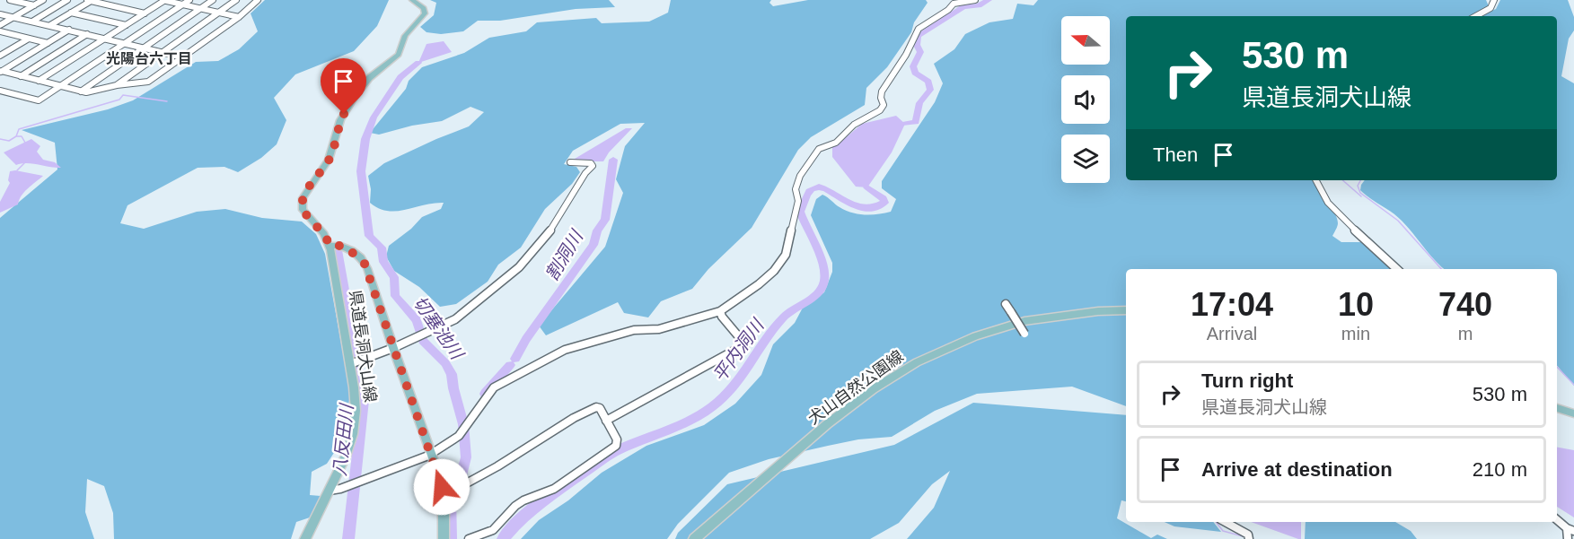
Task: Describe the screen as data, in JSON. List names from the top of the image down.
{
  "streets": {
    "main road": ["県道長洞犬山線", "犬山自然公園線"]
  },
  "districts": ["光陽台六丁目"],
  "water": [
    "割洞川",
    "切塞池川",
    "平内洞川",
    "八反田川"
  ],
  "north": "left",
  "page": {
    "turn": ["530 m", "県道長洞犬山線"],
    "then": "Then",
    "eta": [
      "17:04",
      "Arrival",
      "10",
      "min",
      "740",
      "m"
    ],
    "list": [
      {
        "name": "Turn right",
        "note": "県道長洞犬山線",
        "value": "530 m"
      },
      {
        "name": "Arrive at destination",
        "value": "210 m"
      }
    ]
  }
}
